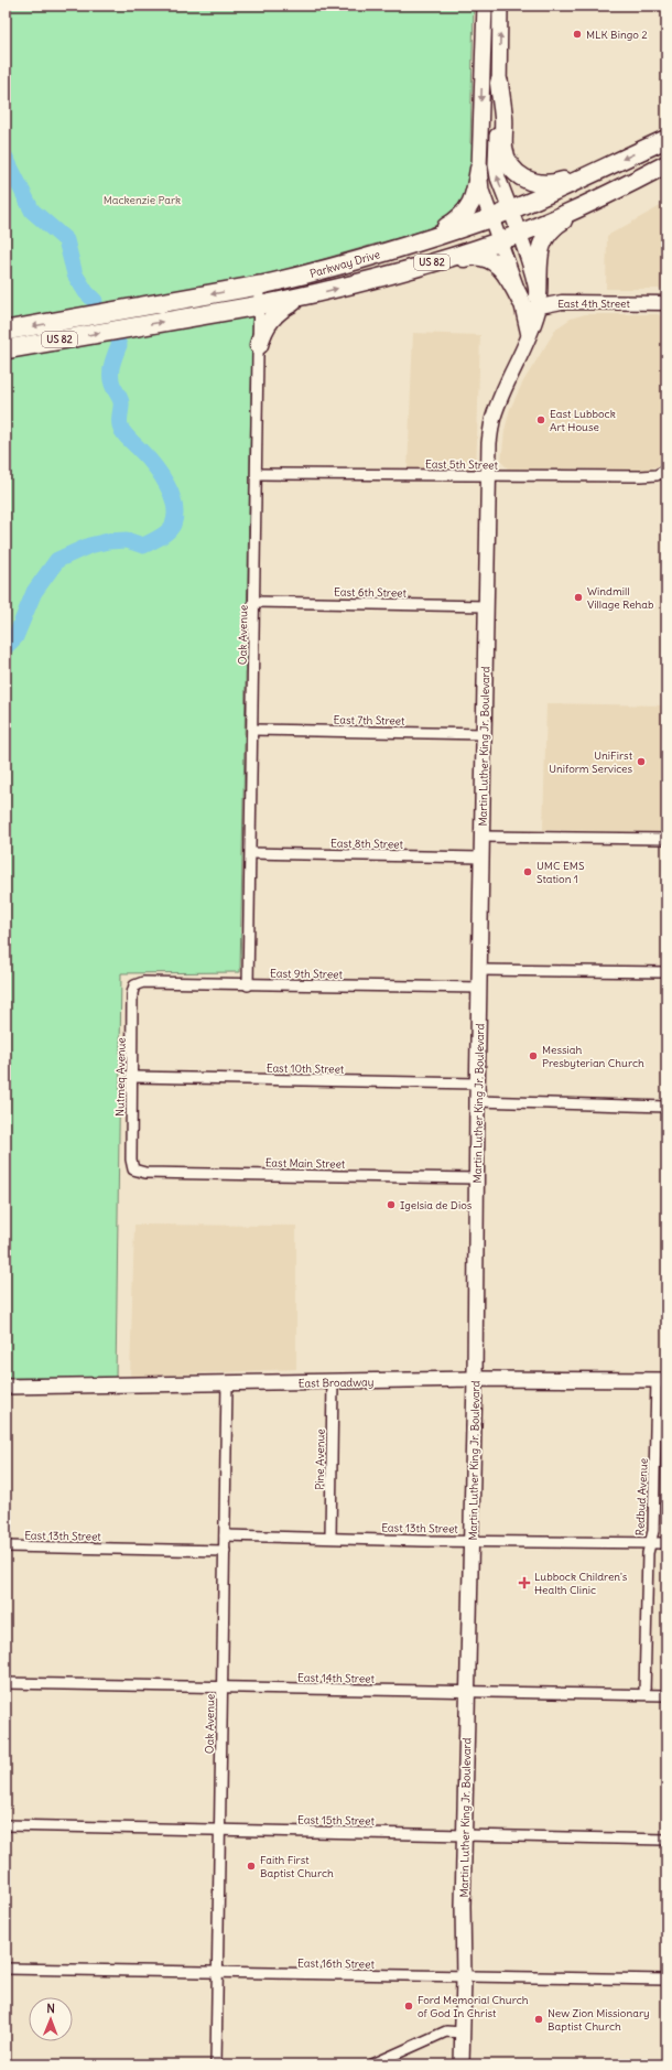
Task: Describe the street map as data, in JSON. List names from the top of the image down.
{
  "streets": {
    "highway": ["US 82", "Parkway Drive"],
    "main road": ["Martin Luther King Jr. Boulevard", "East Broadway"],
    "street": [
      "East 4th Street",
      "East 5th Street",
      "East 6th Street",
      "Oak Avenue",
      "East 7th Street",
      "East 8th Street",
      "East 9th Street",
      "East 10th Street",
      "Nutmeq Avenue",
      "East Main Street",
      "Pine Avenue",
      "Redbud Avenue",
      "East 13th Street",
      "East 14th Street",
      "East 15th Street",
      "East 16th Street"
    ]
  },
  "crossings": [
    ["Parkway Drive", "Oak Avenue"],
    ["Parkway Drive", "Martin Luther King Jr. Boulevard"],
    ["East 4th Street", "Martin Luther King Jr. Boulevard"],
    ["East 5th Street", "Oak Avenue"],
    ["East 5th Street", "Martin Luther King Jr. Boulevard"],
    ["East 6th Street", "Oak Avenue"],
    ["East 6th Street", "Martin Luther King Jr. Boulevard"],
    ["Oak Avenue", "East 7th Street"],
    ["Oak Avenue", "East 8th Street"],
    ["Oak Avenue", "East 9th Street"],
    ["Oak Avenue", "East Broadway"],
    ["Oak Avenue", "East 13th Street"],
    ["Oak Avenue", "East 14th Street"],
    ["Oak Avenue", "East 15th Street"],
    ["Oak Avenue", "East 16th Street"],
    ["East 7th Street", "Martin Luther King Jr. Boulevard"],
    ["Martin Luther King Jr. Boulevard", "East 8th Street"],
    ["Martin Luther King Jr. Boulevard", "East 9th Street"],
    ["Martin Luther King Jr. Boulevard", "East 10th Street"],
    ["Martin Luther King Jr. Boulevard", "East Main Street"],
    ["Martin Luther King Jr. Boulevard", "East Broadway"],
    ["Martin Luther King Jr. Boulevard", "East 13th Street"],
    ["Martin Luther King Jr. Boulevard", "East 14th Street"],
    ["Martin Luther King Jr. Boulevard", "East 15th Street"],
    ["Martin Luther King Jr. Boulevard", "East 16th Street"],
    ["East 9th Street", "Nutmeq Avenue"],
    ["East 10th Street", "Nutmeq Avenue"],
    ["Nutmeq Avenue", "East Main Street"],
    ["East Broadway", "Pine Avenue"],
    ["East Broadway", "Redbud Avenue"],
    ["Pine Avenue", "East 13th Street"],
    ["Redbud Avenue", "East 13th Street"],
    ["Redbud Avenue", "East 14th Street"]
  ],
  "parks": ["Mackenzie Park"],
  "places": {
    "other": [
      "MLK Bingo 2",
      "East Lubbock Art House",
      "Windmill Village Rehab",
      "UniFirst Uniform Services",
      "UMC EMS Station 1",
      "Messiah Presbyterian Church",
      "Igelsia de Dios",
      "Faith First Baptist Church",
      "Ford Memorial Church of God In Christ",
      "New Zion Missionary Baptist Church"
    ],
    "health": ["Lubbock Children's Health Clinic"]
  },
  "north": "top"
}
